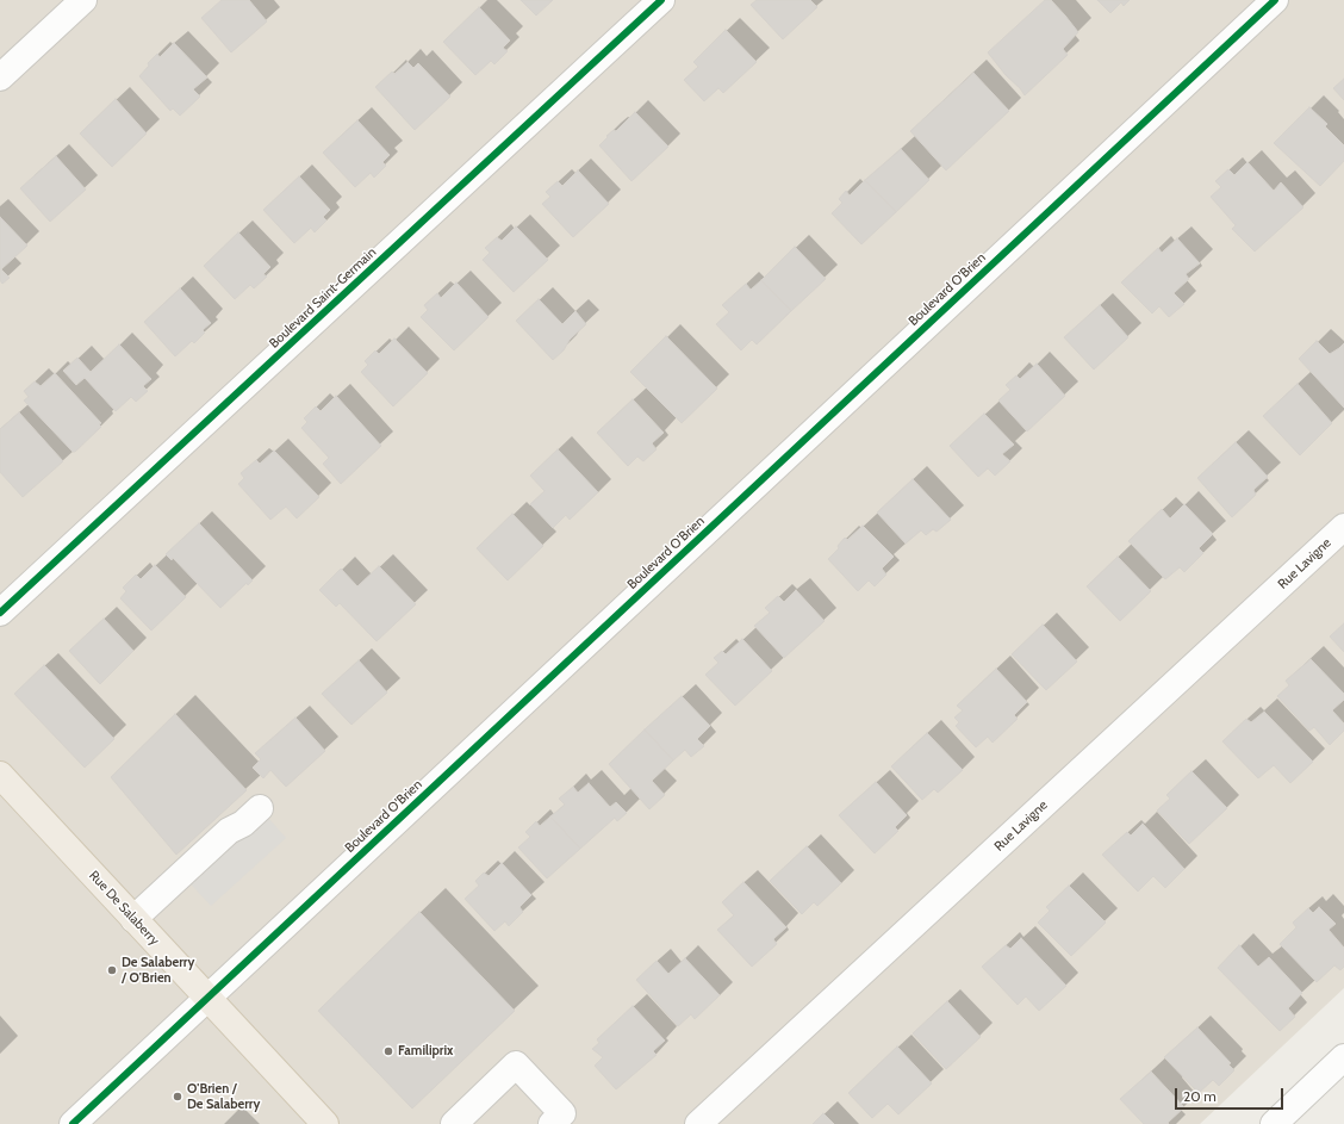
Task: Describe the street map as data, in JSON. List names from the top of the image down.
{
  "streets": {
    "main road": ["Rue De Salaberry"],
    "street": ["Boulevard O'Brien", "Boulevard Saint-Germain", "Rue Lavigne"]
  },
  "crossings": [
    ["Boulevard O'Brien", "Rue De Salaberry"]
  ],
  "places": ["De Salaberry / O'Brien", "Familiprix", "O'Brien / De Salaberry"],
  "scale_bar": "20 m"
}
